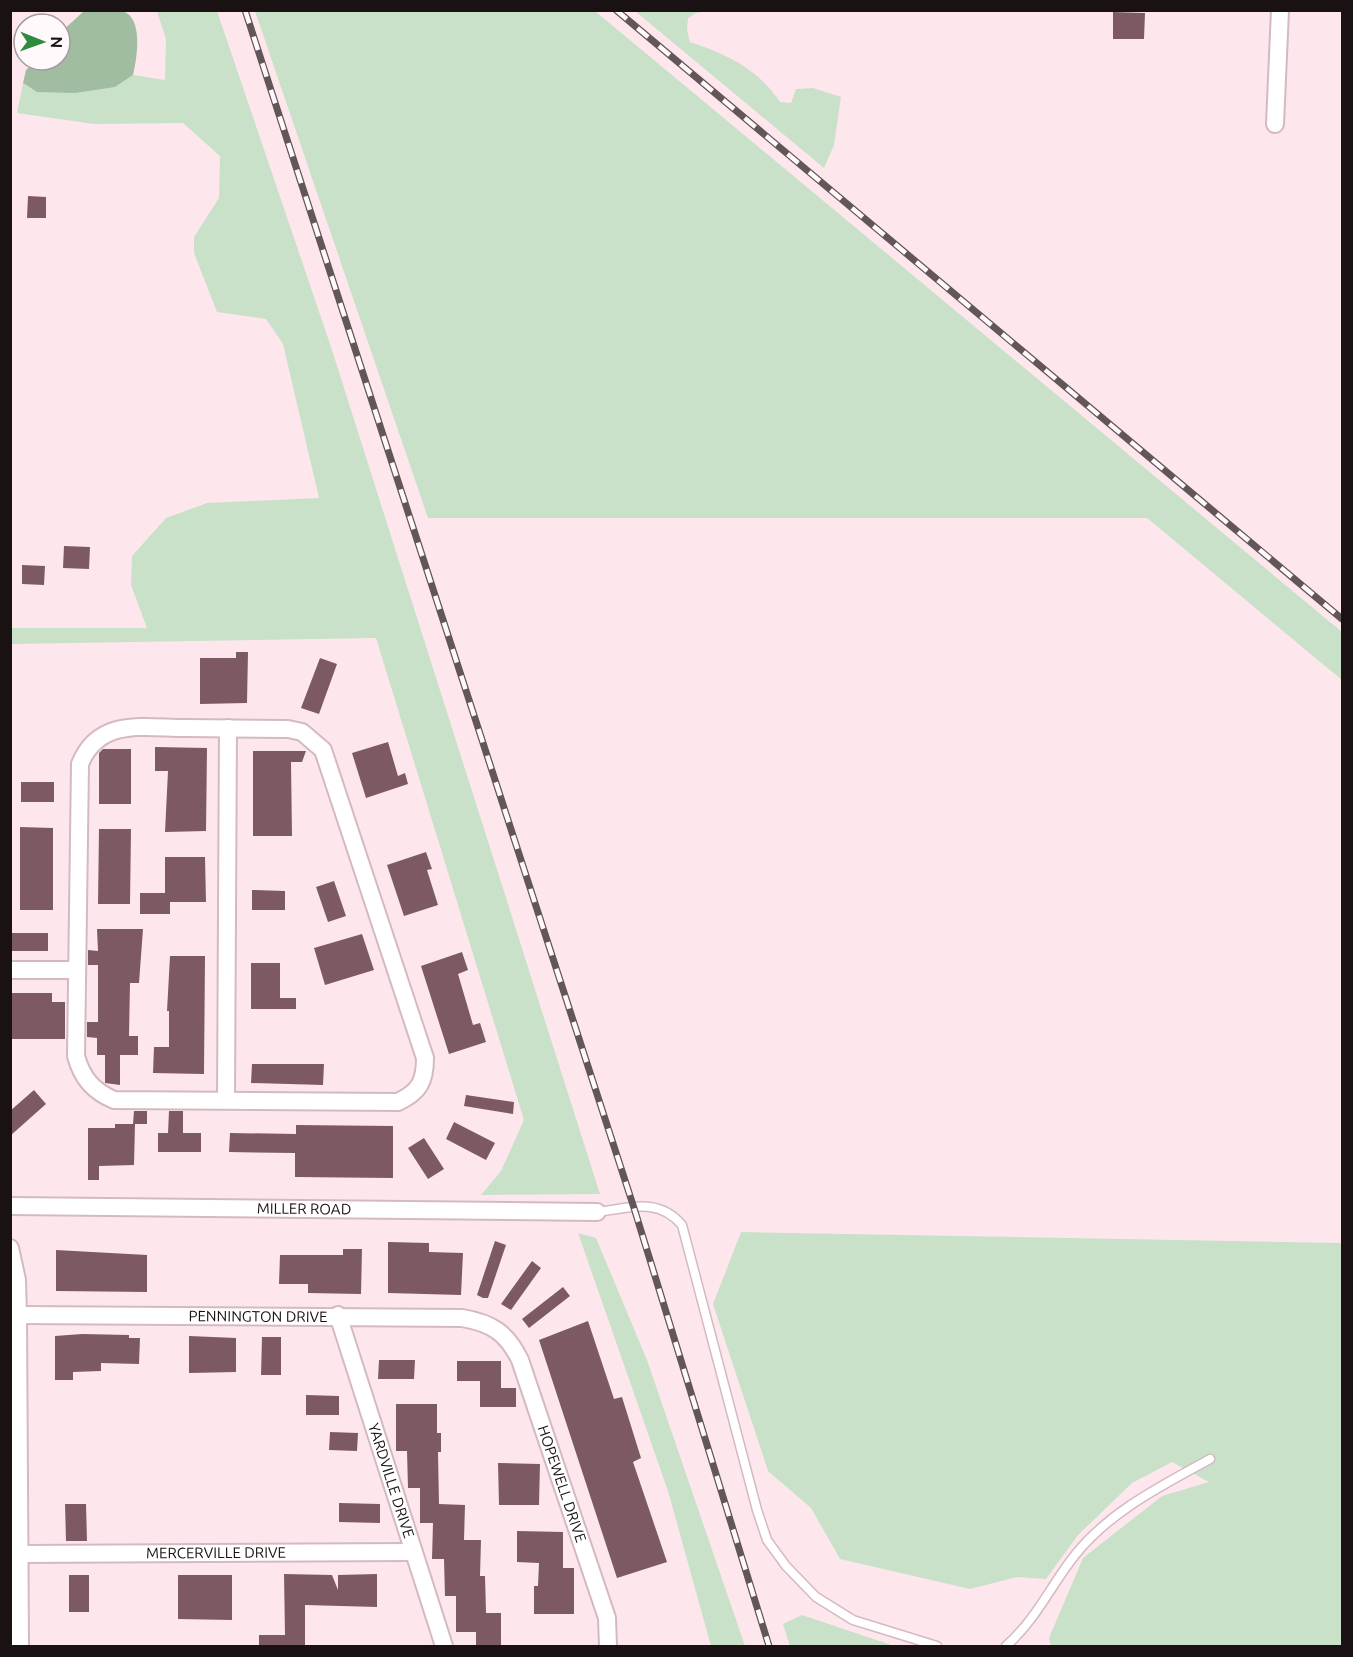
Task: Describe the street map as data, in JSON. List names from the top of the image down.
{
  "streets": {
    "street": [
      "MILLER ROAD",
      "PENNINGTON DRIVE",
      "YARDVILLE DRIVE",
      "HOPEWELL DRIVE",
      "MERCERVILLE DRIVE"
    ]
  },
  "crossings": [
    ["PENNINGTON DRIVE", "YARDVILLE DRIVE"],
    ["PENNINGTON DRIVE", "HOPEWELL DRIVE"],
    ["YARDVILLE DRIVE", "MERCERVILLE DRIVE"]
  ],
  "north": "right"
}
